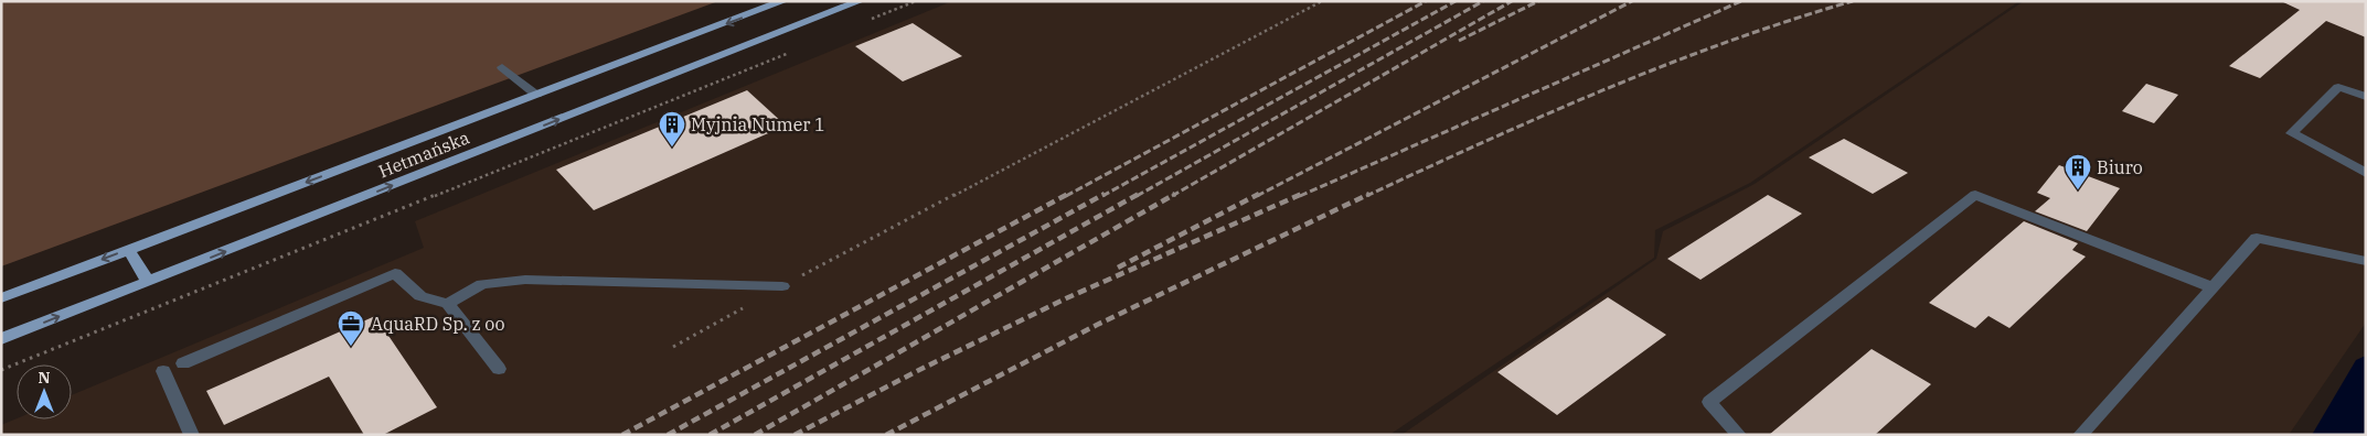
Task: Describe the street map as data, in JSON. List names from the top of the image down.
{
  "streets": {
    "main road": ["Hetmańska"]
  },
  "places": {
    "building": ["Myjnia Numer 1", "Biuro"],
    "office": ["AquaRD Sp. z oo"]
  },
  "north": "top"
}
